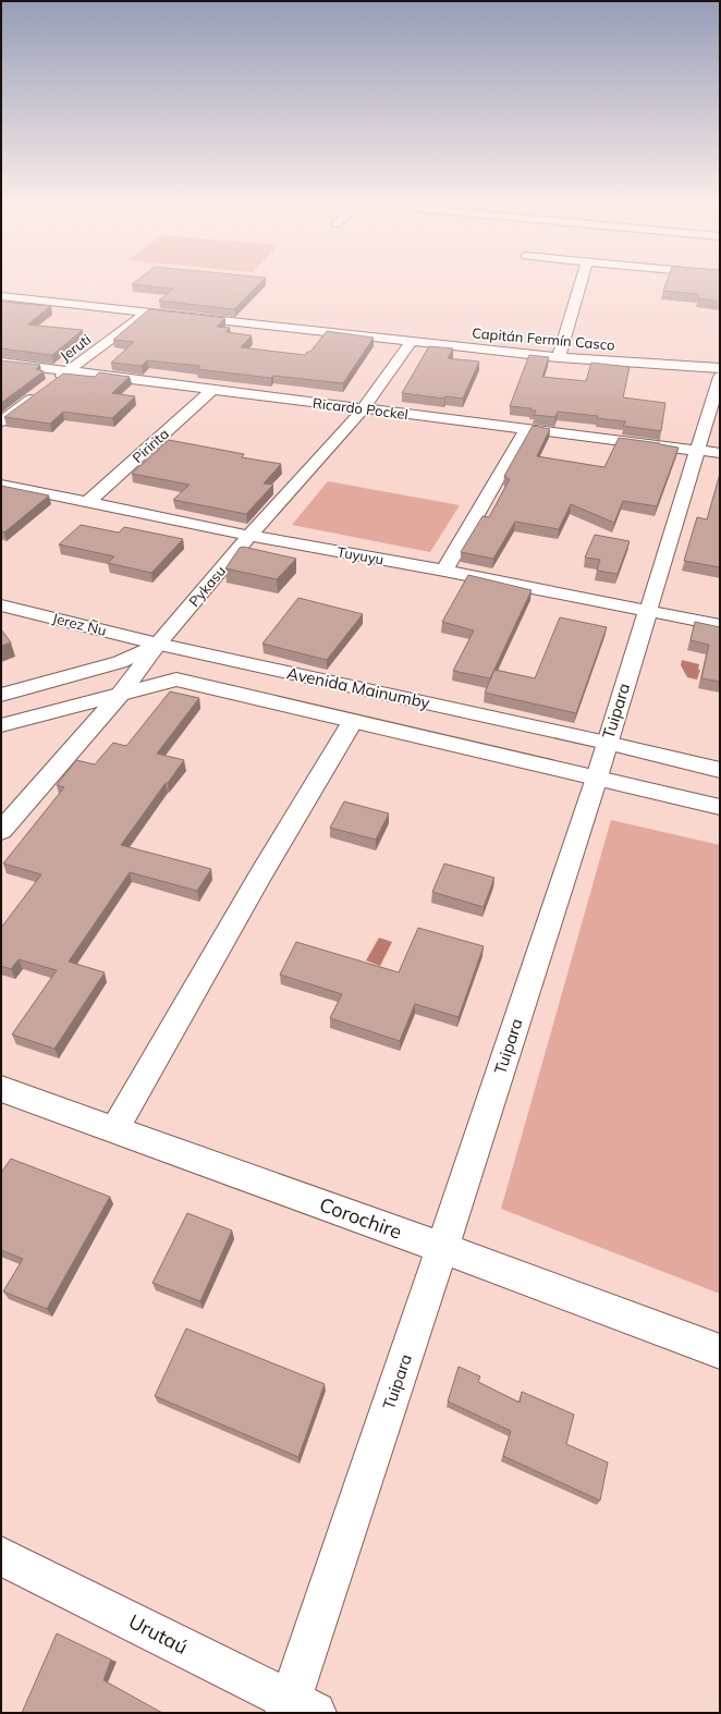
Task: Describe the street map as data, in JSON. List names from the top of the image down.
{
  "streets": {
    "street": [
      "Capitán Fermín Casco",
      "Jeruti",
      "Ricardo Pockel",
      "Piririta",
      "Tuyuyu",
      "Pykasu",
      "Jerez Ñu",
      "Avenida Mainumby",
      "Tuipara",
      "Corochire",
      "Urutaú"
    ]
  },
  "crossings": [
    ["Capitán Fermín Casco", "Jeruti"],
    ["Capitán Fermín Casco", "Pykasu"],
    ["Jeruti", "Ricardo Pockel"],
    ["Ricardo Pockel", "Piririta"],
    ["Ricardo Pockel", "Pykasu"],
    ["Ricardo Pockel", "Tuipara"],
    ["Piririta", "Tuyuyu"],
    ["Tuyuyu", "Pykasu"],
    ["Tuyuyu", "Tuipara"],
    ["Pykasu", "Jerez Ñu"],
    ["Pykasu", "Avenida Mainumby"],
    ["Jerez Ñu", "Avenida Mainumby"],
    ["Avenida Mainumby", "Tuipara"],
    ["Tuipara", "Corochire"],
    ["Tuipara", "Urutaú"]
  ]
}
